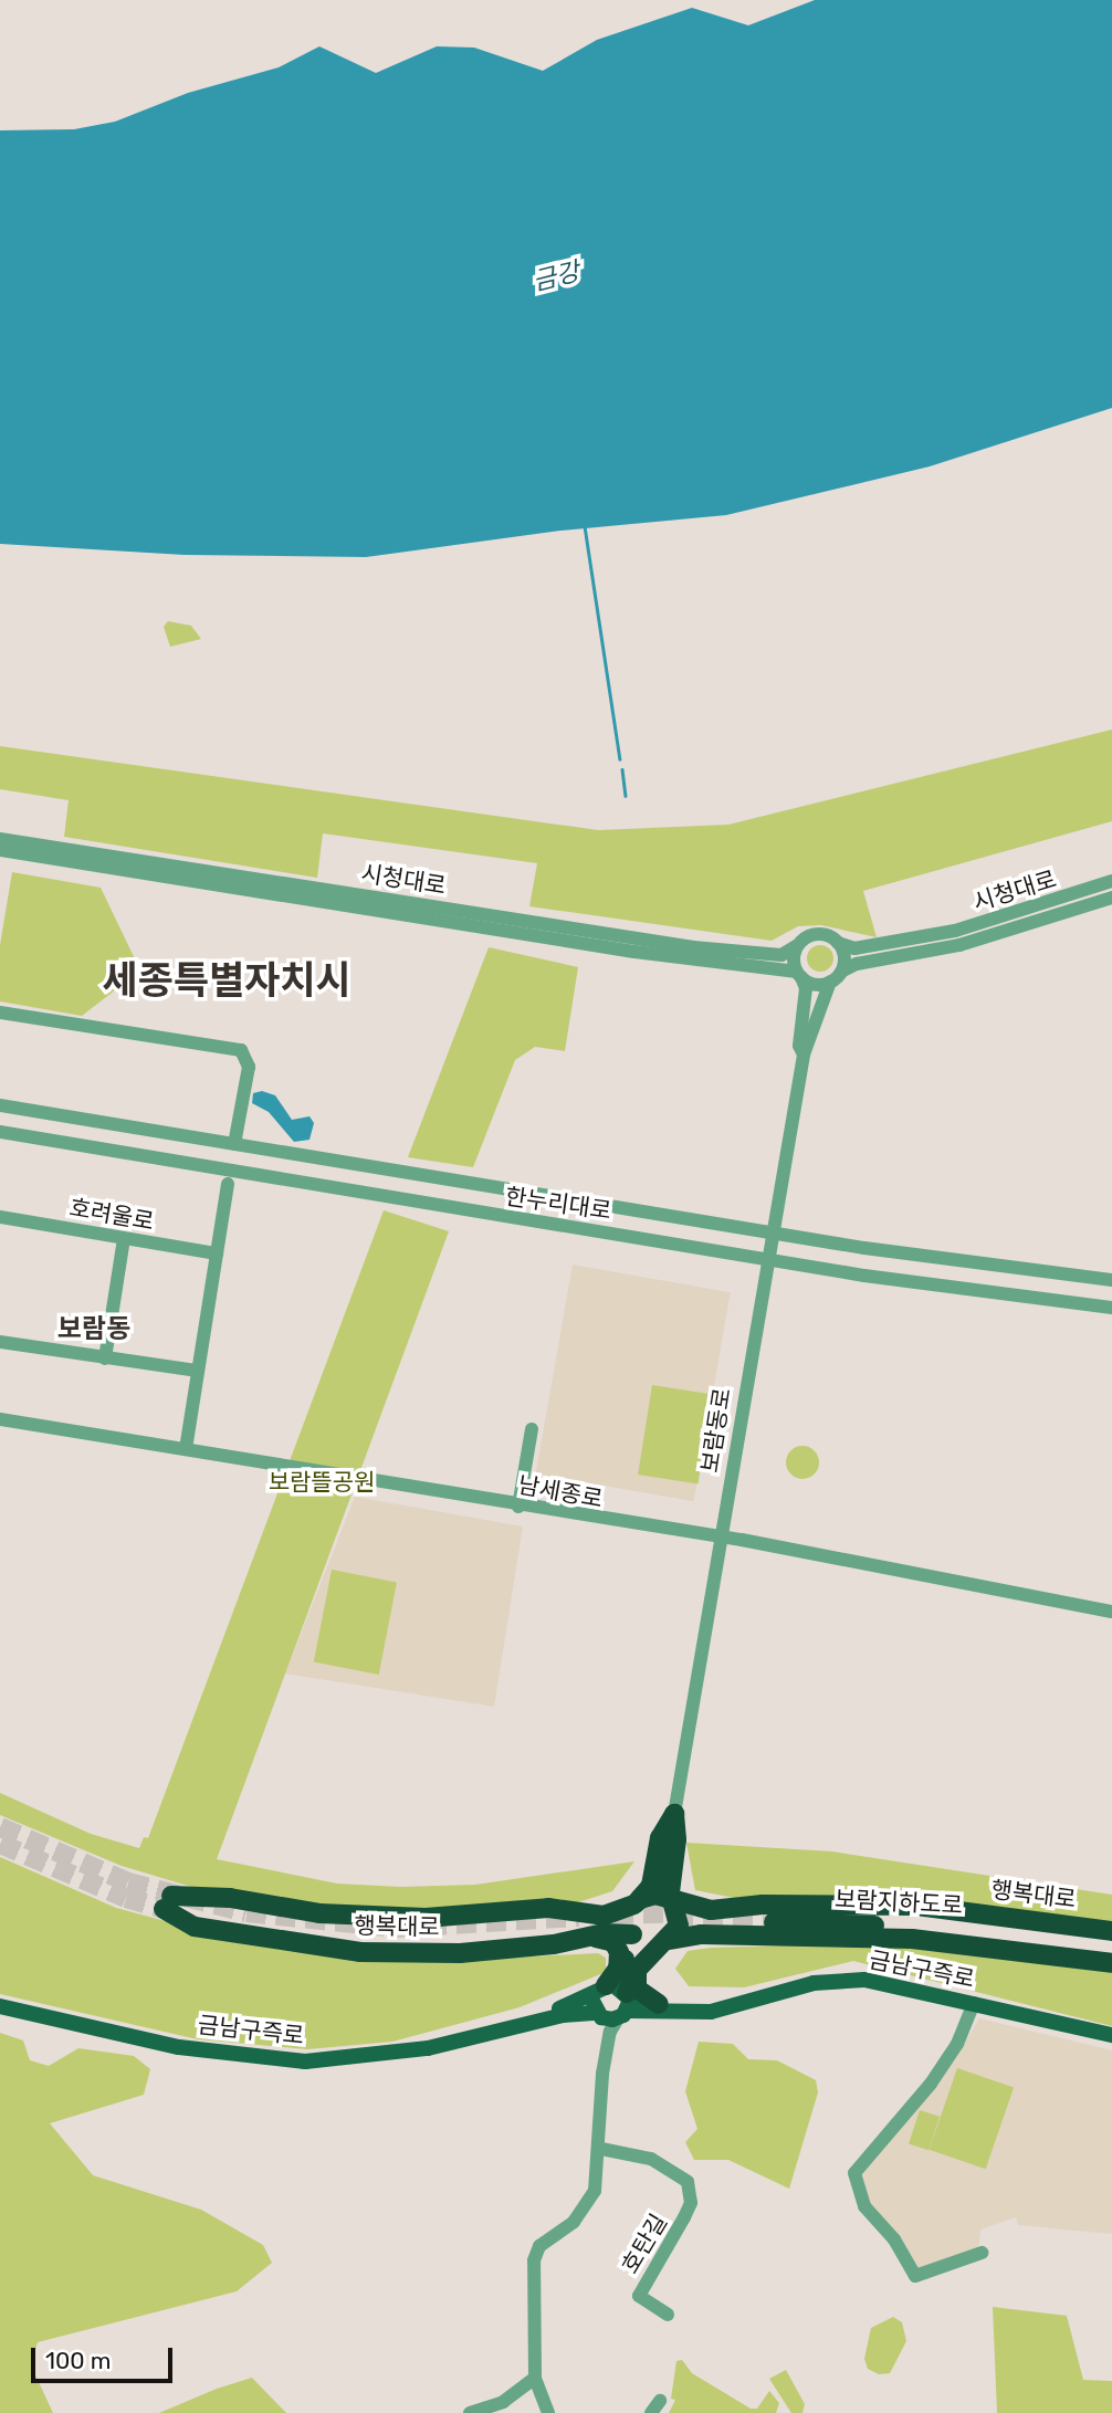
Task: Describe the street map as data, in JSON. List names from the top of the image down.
{
  "streets": {
    "highway": ["행복대로", "보람지하도로"],
    "main road": ["금남구즉로"],
    "street": [
      "시청대로",
      "한누리대로",
      "호려울로",
      "보람동로",
      "남세종로",
      "호탄길"
    ]
  },
  "crossings": [
    ["한누리대로", "보람동로"],
    ["보람동로", "남세종로"],
    ["행복대로", "보람지하도로"]
  ],
  "districts": ["세종특별자치시", "보람동"],
  "water": ["금강"],
  "parks": ["보람뜰공원"],
  "scale_bar": "100 m"
}
